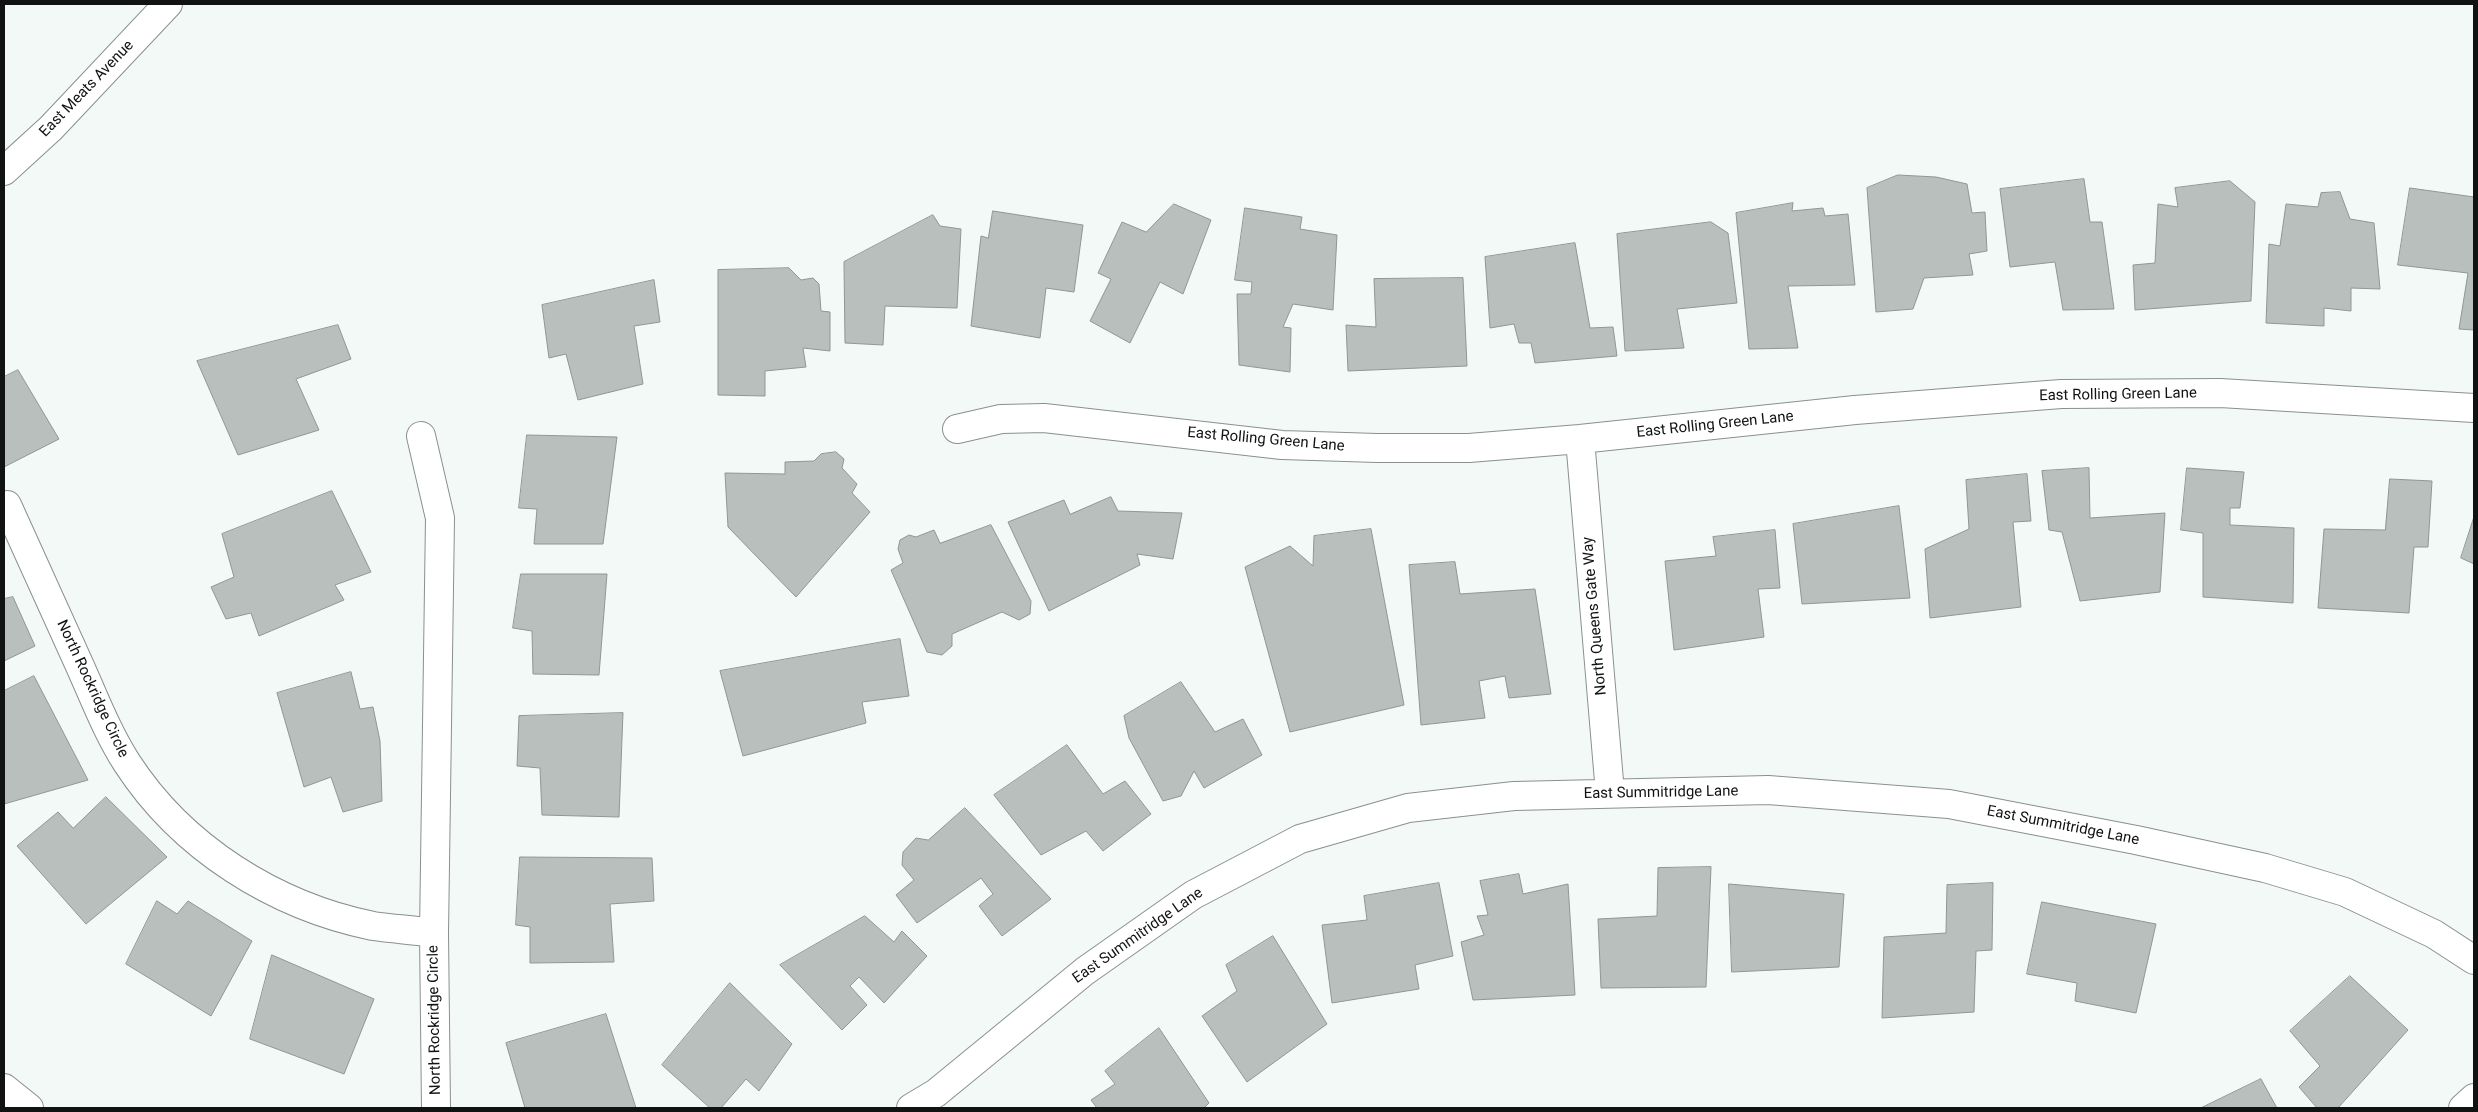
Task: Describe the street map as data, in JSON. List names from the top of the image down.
{
  "streets": {
    "street": [
      "East Meats Avenue",
      "East Rolling Green Lane",
      "North Queens Gate Way",
      "North Rockridge Circle",
      "East Summitridge Lane"
    ]
  },
  "crossings": [
    ["East Rolling Green Lane", "North Queens Gate Way"],
    ["North Queens Gate Way", "East Summitridge Lane"]
  ]
}
